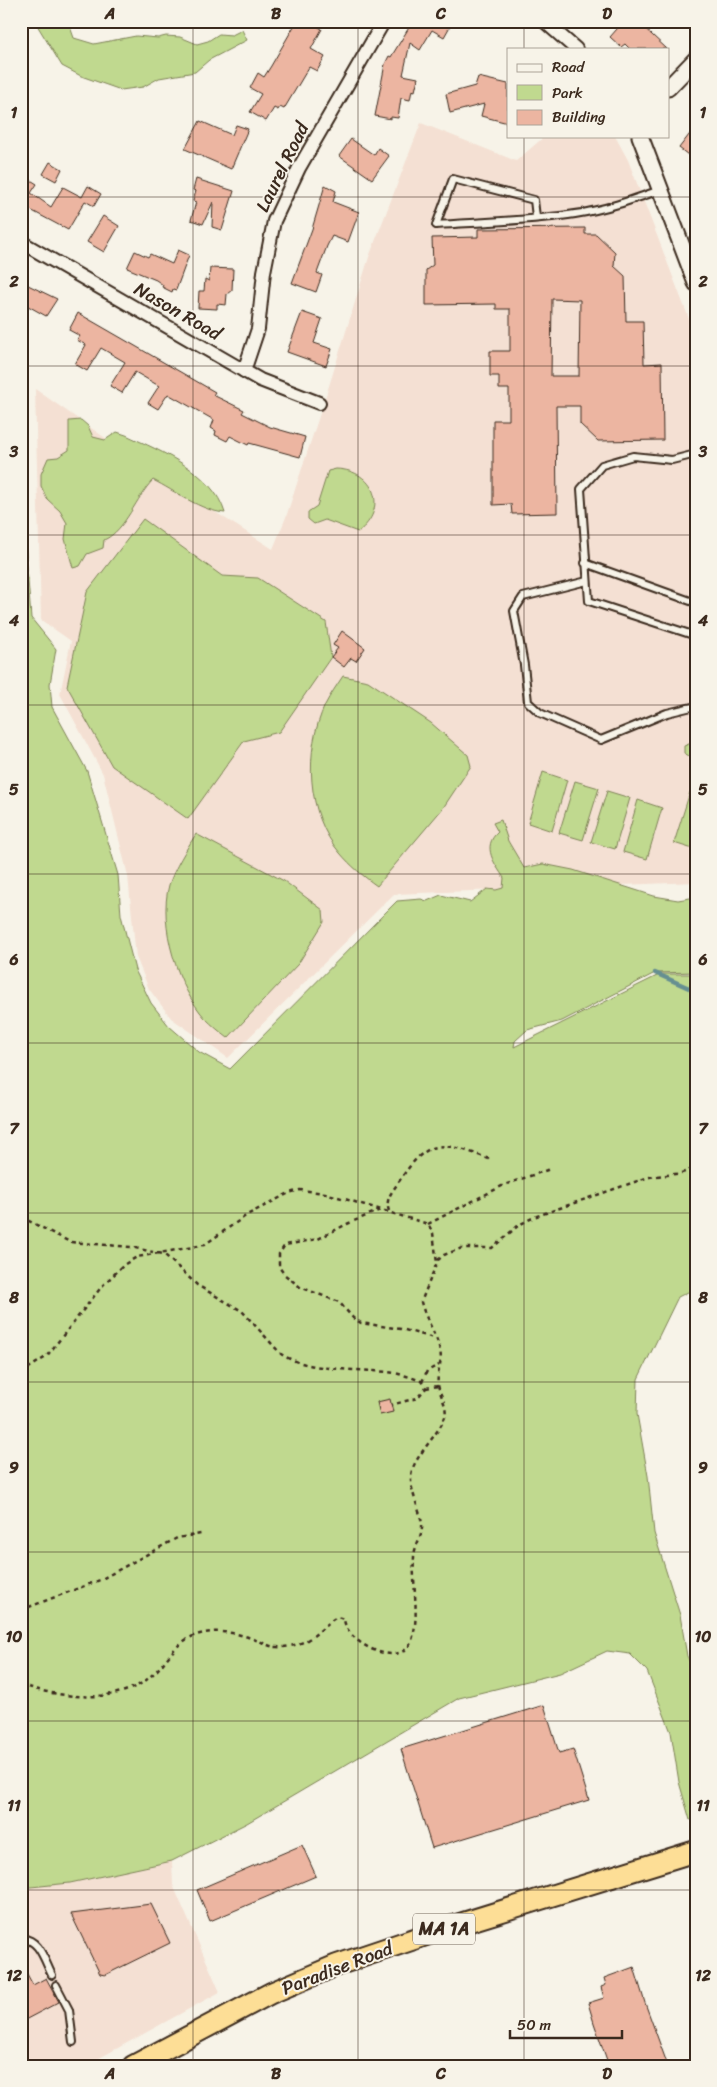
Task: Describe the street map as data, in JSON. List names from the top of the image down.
{
  "streets": {
    "highway": ["MA 1A", "Paradise Road"],
    "street": ["Laurel Road", "Nason Road"]
  },
  "crossings": [
    ["Laurel Road", "Nason Road"]
  ],
  "legend": ["Road", "Park", "Building"],
  "scale_bar": "50 m",
  "grid": {
    "columns": [
      "A",
      "B",
      "C",
      "D"
    ],
    "rows": [
      "1",
      "2",
      "3",
      "4",
      "5",
      "6",
      "7",
      "8",
      "9",
      "10",
      "11",
      "12"
    ]
  }
}
